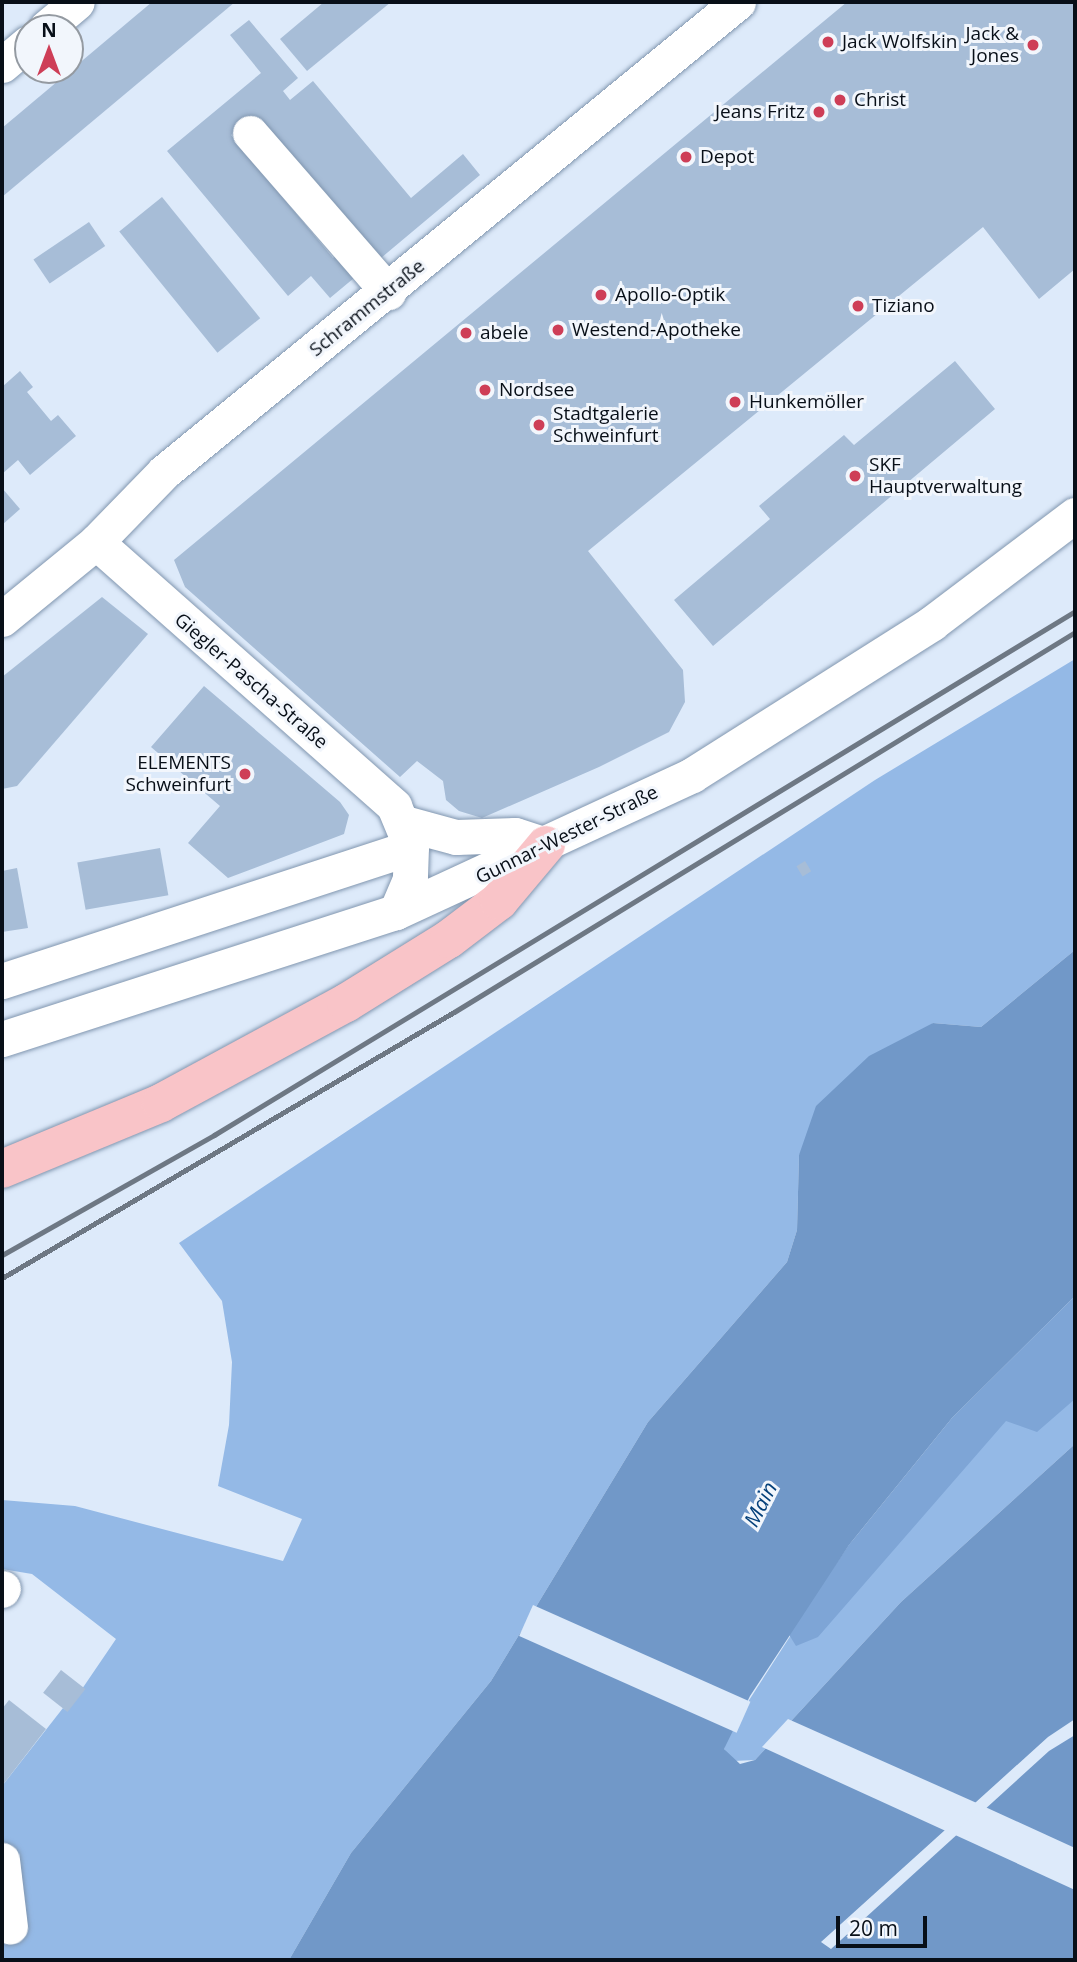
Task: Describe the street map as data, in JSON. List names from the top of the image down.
{
  "streets": {
    "street": ["Schrammstraße", "Giegler-Pascha-Straße", "Gunnar-Wester-Straße"]
  },
  "crossings": [
    ["Schrammstraße", "Giegler-Pascha-Straße"]
  ],
  "water": ["Main"],
  "places": [
    "Jack Wolfskin",
    "Jack & Jones",
    "Christ",
    "Jeans Fritz",
    "Depot",
    "Apollo-Optik",
    "Tiziano",
    "Westend-Apotheke",
    "abele",
    "Nordsee",
    "Hunkemöller",
    "Stadtgalerie Schweinfurt",
    "SKF Hauptverwaltung",
    "ELEMENTS Schweinfurt"
  ],
  "scale_bar": "20 m",
  "north": "top"
}
